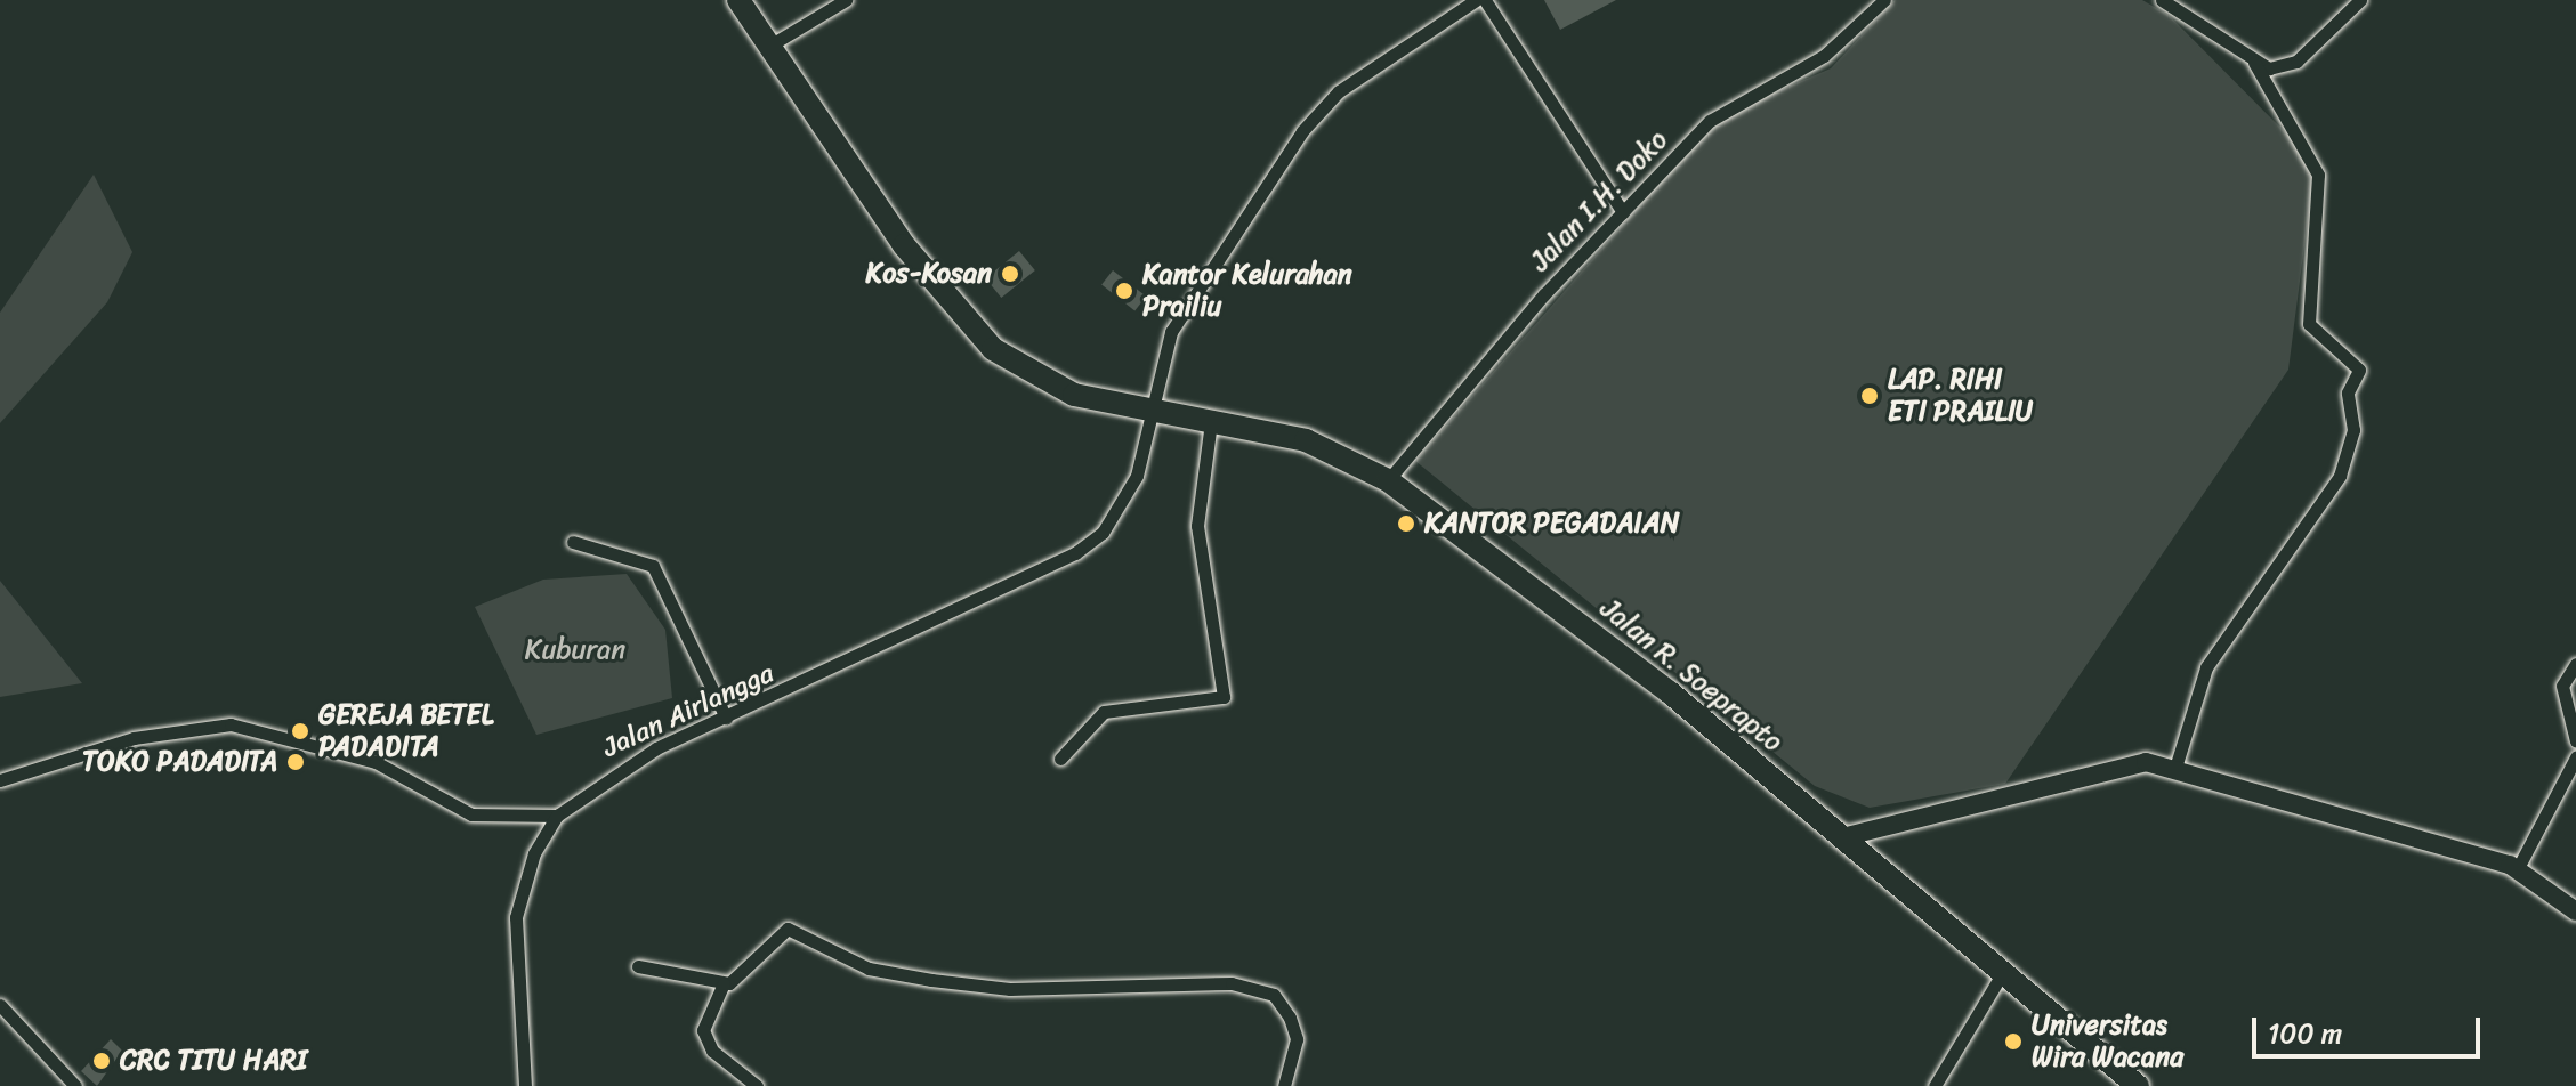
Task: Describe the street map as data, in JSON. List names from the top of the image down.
{
  "streets": {
    "highway": ["Jalan R. Soeprapto"],
    "street": ["Jalan I.H. Doko", "Jalan Airlangga"]
  },
  "crossings": [
    ["Jalan I.H. Doko", "Jalan R. Soeprapto"],
    ["Jalan R. Soeprapto", "Jalan Airlangga"]
  ],
  "parks": ["Kuburan"],
  "places": [
    "Kos-Kosan",
    "Kantor Kelurahan Prailiu",
    "LAP. RIHI ETI PRAILIU",
    "KANTOR PEGADAIAN",
    "GEREJA BETEL PADADITA",
    "TOKO PADADITA",
    "Universitas Wira Wacana",
    "CRC TITU HARI"
  ],
  "scale_bar": "100 m"
}
